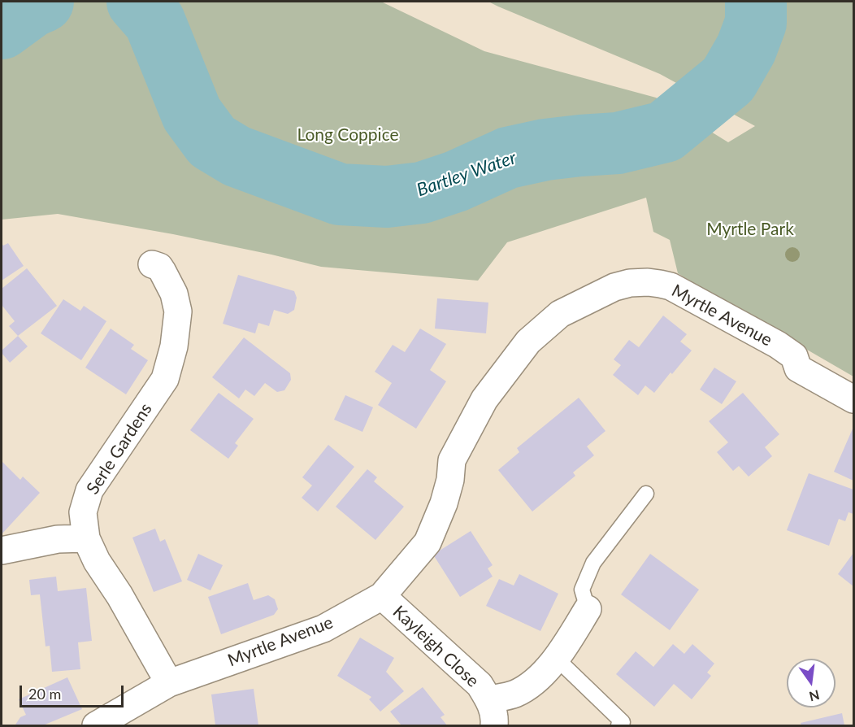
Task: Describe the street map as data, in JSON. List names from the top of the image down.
{
  "streets": {
    "street": ["Myrtle Avenue", "Serle Gardens", "Kayleigh Close"]
  },
  "crossings": [
    ["Myrtle Avenue", "Serle Gardens"],
    ["Myrtle Avenue", "Kayleigh Close"]
  ],
  "water": ["Bartley Water"],
  "parks": ["Long Coppice", "Myrtle Park"],
  "scale_bar": "20 m",
  "north": "bottom"
}
